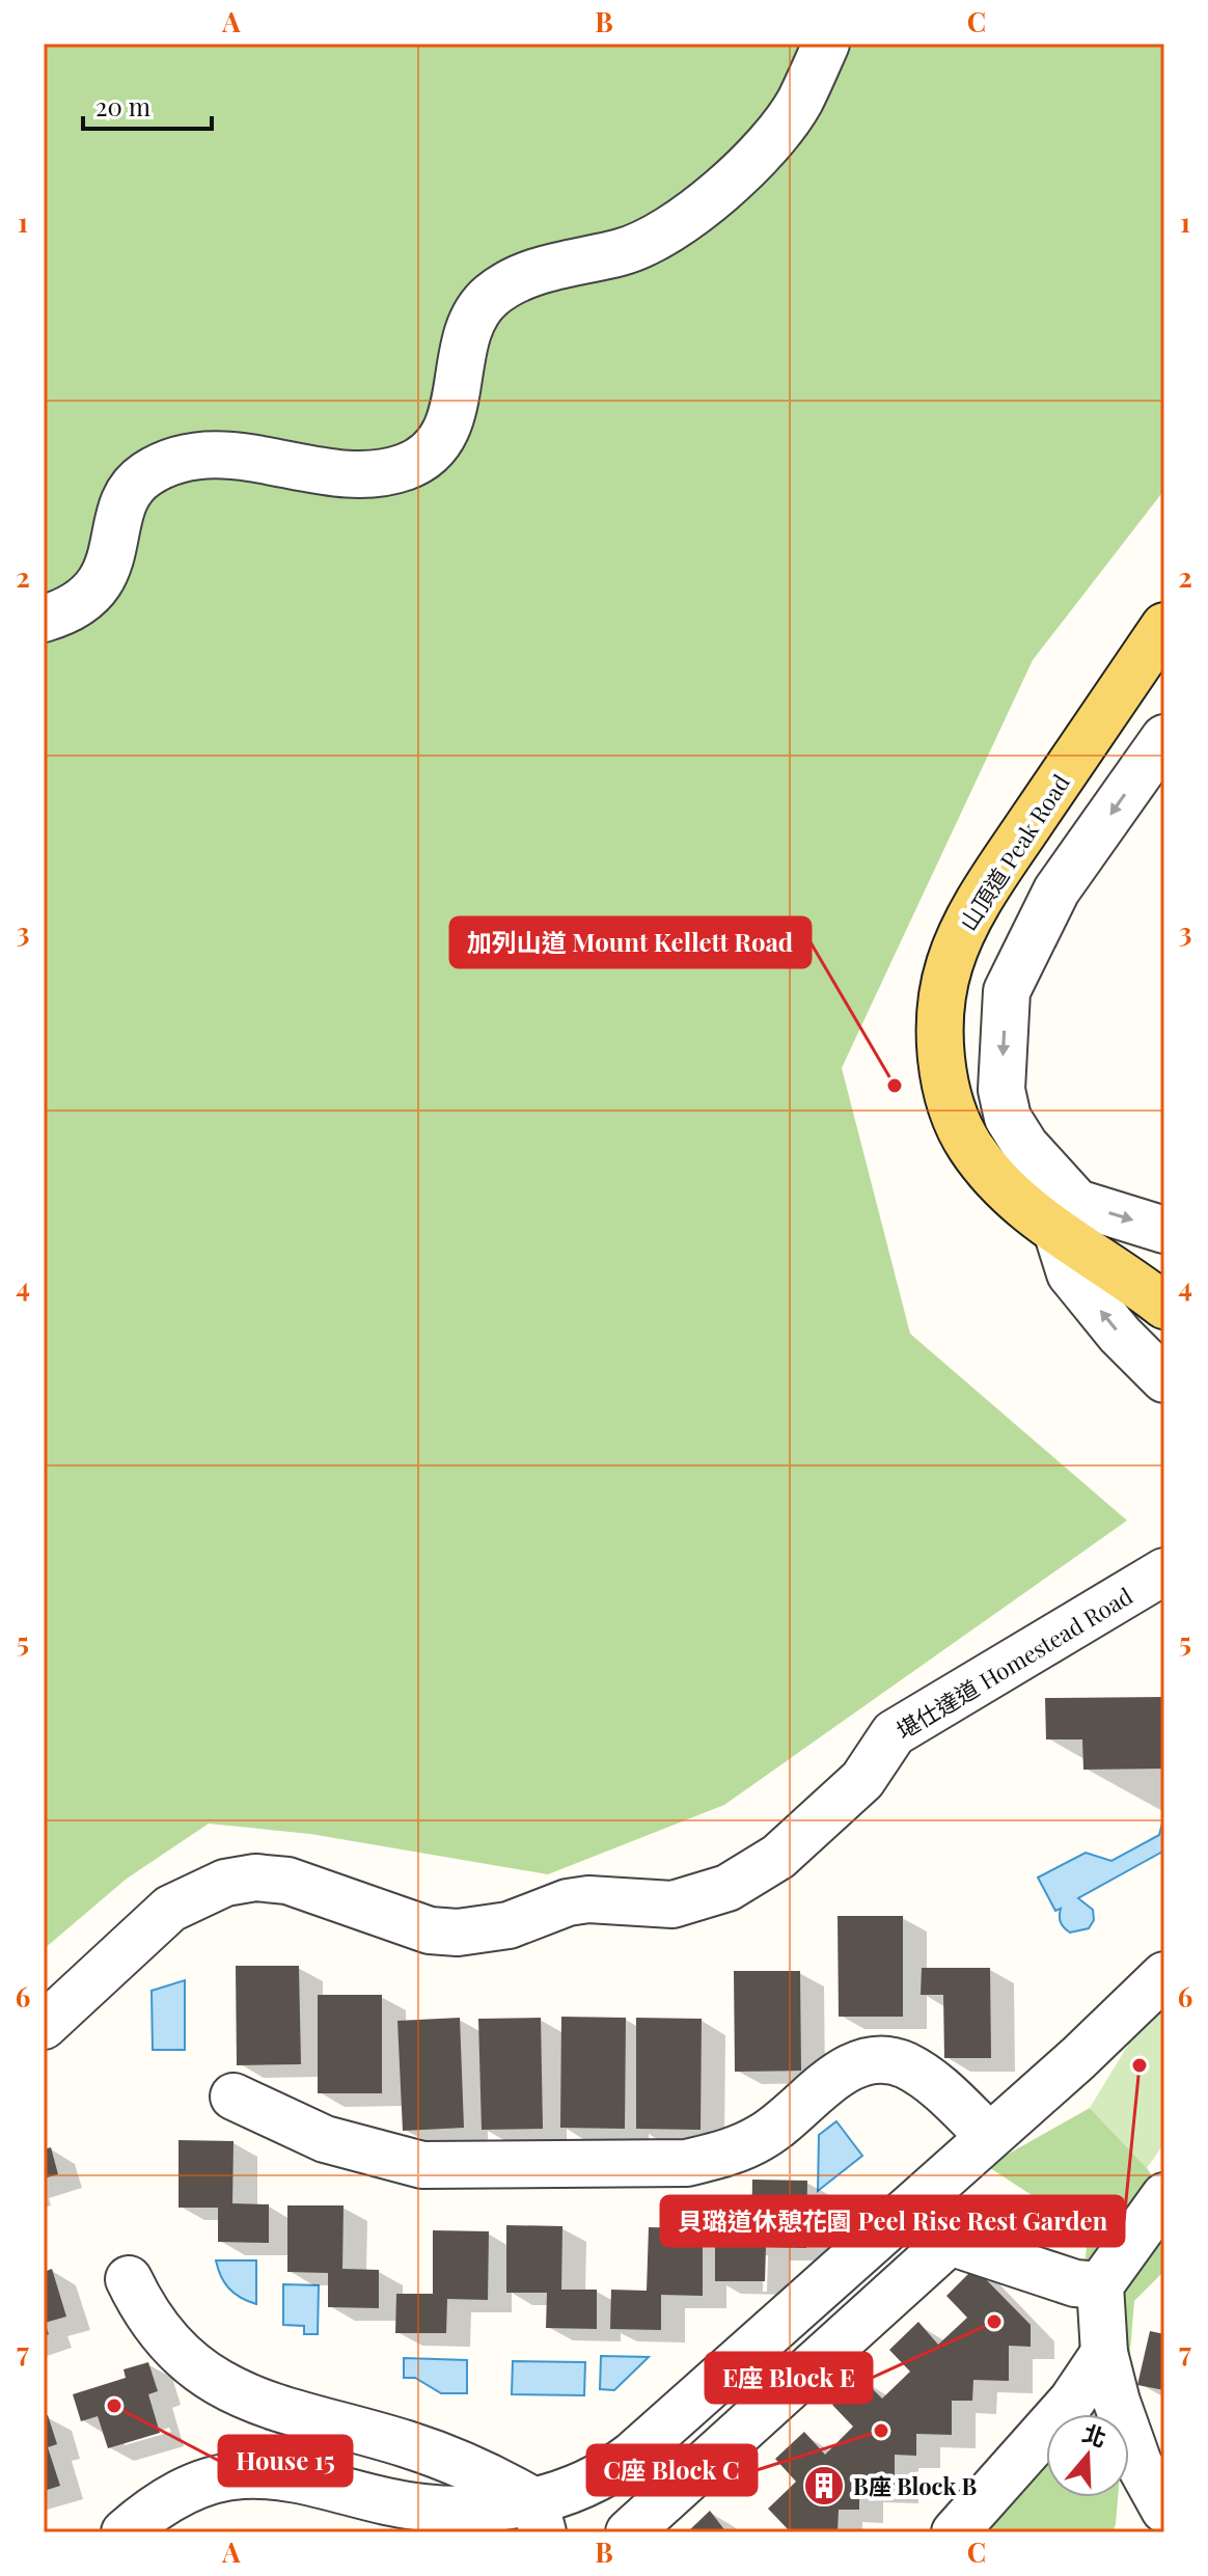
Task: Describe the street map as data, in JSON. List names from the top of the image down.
{
  "streets": {
    "main road": ["山頂道 Peak Road"],
    "street": ["堪仕達道 Homestead Road"]
  },
  "places": {
    "other": [
      "加列山道 Mount Kellett Road",
      "貝璐道休憩花園 Peel Rise Rest Garden",
      "E座 Block E",
      "House 15",
      "C座 Block C"
    ],
    "building": ["B座 Block B"]
  },
  "scale_bar": "20 m",
  "north": "top",
  "grid": {
    "columns": ["A", "B", "C"],
    "rows": [
      "1",
      "2",
      "3",
      "4",
      "5",
      "6",
      "7"
    ]
  }
}
